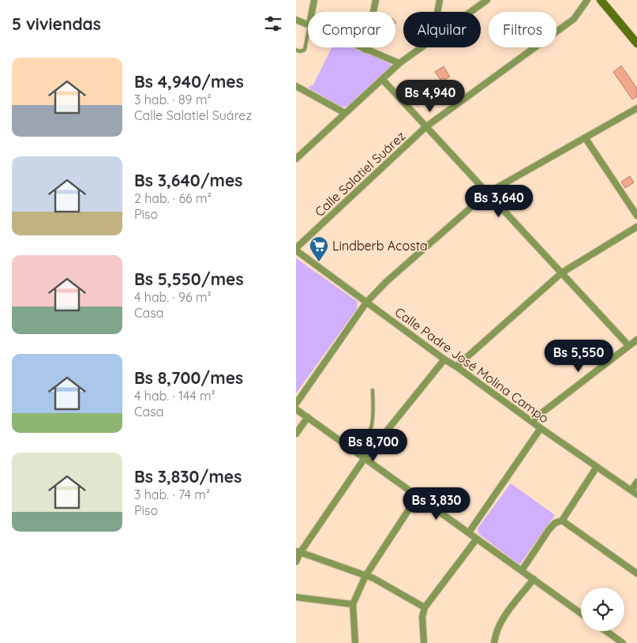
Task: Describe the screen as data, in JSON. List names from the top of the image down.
{
  "streets": {
    "street": ["Calle Salatiel Suárez", "Calle Padre José Molina Campo"]
  },
  "crossings": [
    ["Calle Salatiel Suárez", "Calle Padre José Molina Campo"]
  ],
  "places": {
    "supermarket": ["Lindberb Acosta"]
  },
  "page": {
    "heading": "5 viviendas",
    "chip": ["Comprar", "Alquilar", "Filtros"],
    "list": [
      {
        "name": "Bs 4,940/mes",
        "note": "3 hab. · 89 m² · Calle Salatiel Suárez"
      },
      {
        "name": "Bs 3,640/mes",
        "note": "2 hab. · 66 m² · Piso"
      },
      {
        "name": "Bs 5,550/mes",
        "note": "4 hab. · 96 m² · Casa"
      },
      {
        "name": "Bs 8,700/mes",
        "note": "4 hab. · 144 m² · Casa"
      },
      {
        "name": "Bs 3,830/mes",
        "note": "3 hab. · 74 m² · Piso"
      }
    ],
    "price": [
      "Bs 4,940",
      "Bs 3,640",
      "Bs 5,550",
      "Bs 8,700",
      "Bs 3,830"
    ]
  }
}
